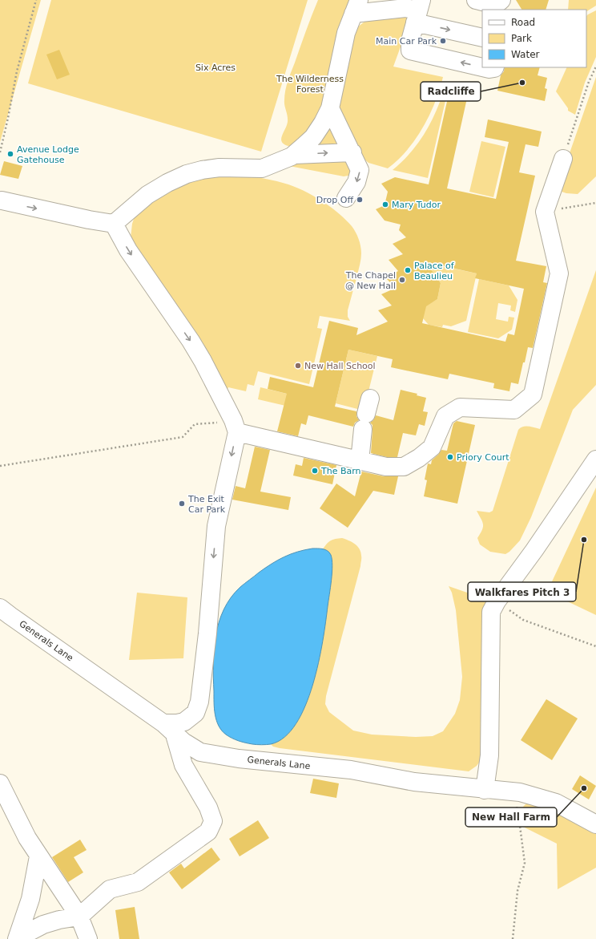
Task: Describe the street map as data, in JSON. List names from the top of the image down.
{
  "streets": {
    "street": ["Generals Lane"]
  },
  "parks": ["Six Acres", "The Wilderness Forest"],
  "places": [
    "Main Car Park",
    "Radcliffe",
    "Avenue Lodge Gatehouse",
    "Drop Off",
    "Mary Tudor",
    "Palace of Beaulieu",
    "The Chapel @ New Hall",
    "New Hall School",
    "Priory Court",
    "The Barn",
    "The Exit Car Park",
    "Walkfares Pitch 3",
    "New Hall Farm"
  ],
  "legend": ["Road", "Park", "Water"]
}
